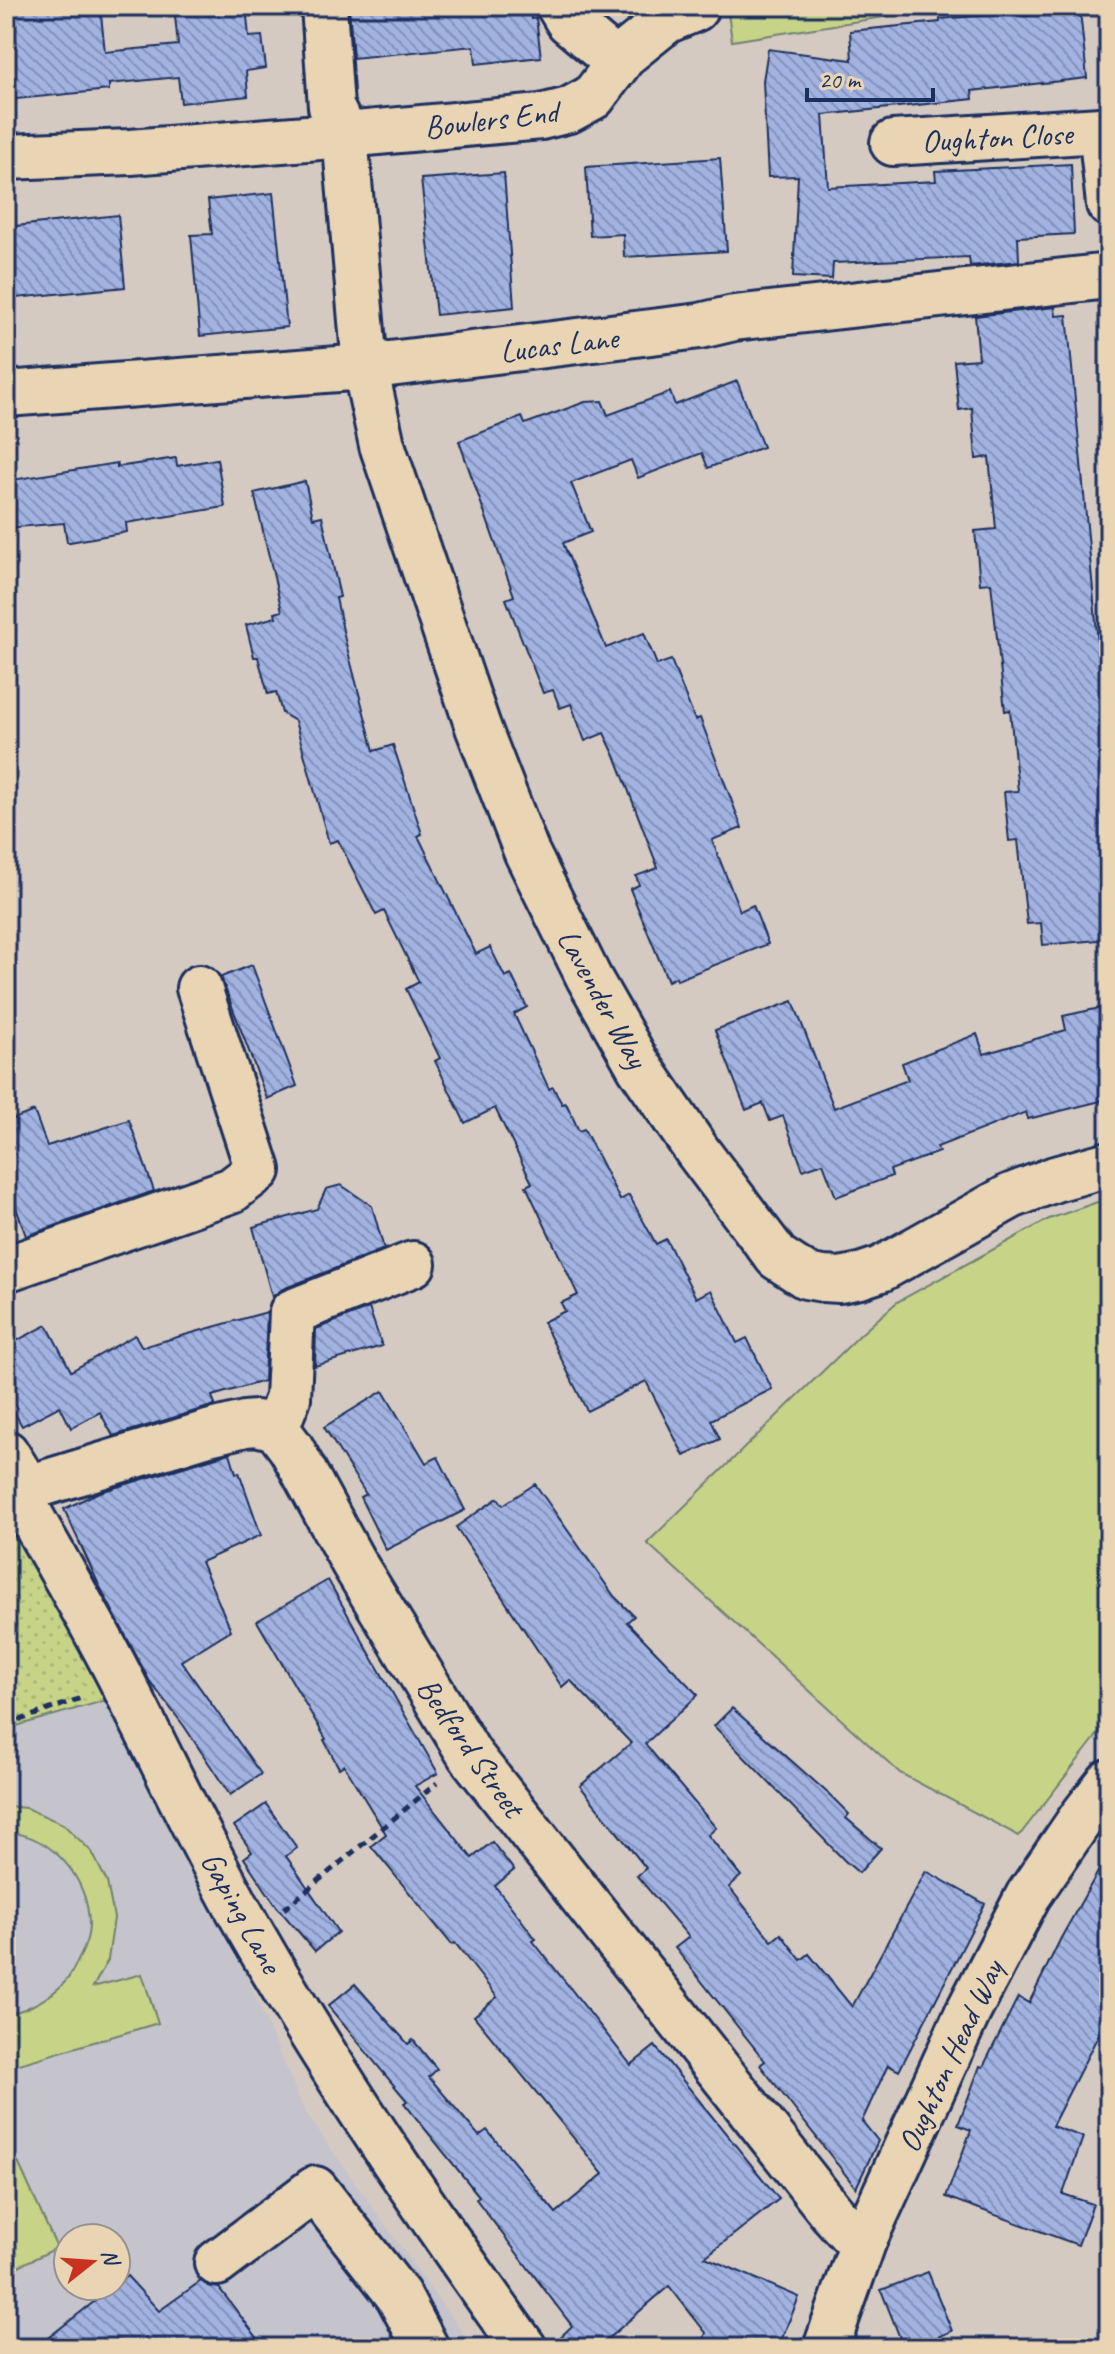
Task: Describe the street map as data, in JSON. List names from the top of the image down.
{
  "streets": {
    "street": [
      "Bowlers End",
      "Oughton Close",
      "Lucas Lane",
      "Lavender Way",
      "Bedford Street",
      "Gaping Lane",
      "Oughton Head Way"
    ]
  },
  "crossings": [
    ["Lucas Lane", "Lavender Way"],
    ["Bedford Street", "Oughton Head Way"]
  ],
  "scale_bar": "20 m",
  "north": "right"
}
